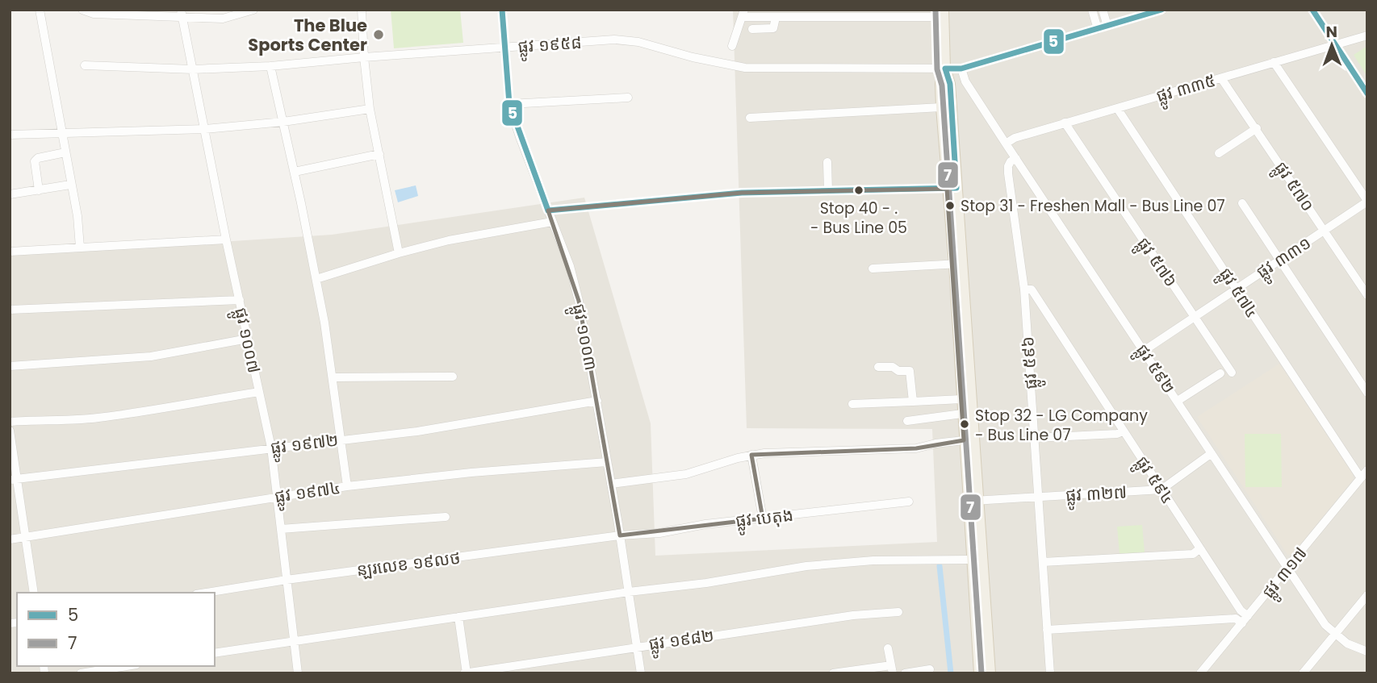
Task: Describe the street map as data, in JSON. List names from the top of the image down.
{
  "streets": {
    "street": [
      "ផ្លូវ ១៩៥៨",
      "ផ្លូវ ៣៣៥",
      "ផ្លូវ ៥៧០",
      "ផ្លូវ ៣៣១",
      "ផ្លូវ ៥៧៦",
      "ផ្លូវ ៥៧៤",
      "ផ្លូវ ១០០៣",
      "ផ្លូវ ១០០៧",
      "ផ្លូវ ៥៩៦",
      "ផ្លូវ ៥៩២",
      "ផ្លូវ ១៩៧២",
      "ផ្លូវ ៥៩៤",
      "ផ្លូវ ១៩៧៤",
      "ផ្លូវ ៣២៧",
      "ផ្លូវ បេតុង",
      "ន្ឡរលេខ ១៩លថ",
      "ផ្លូវ ៣១៧",
      "ផ្លូវ ១៩៨២"
    ]
  },
  "crossings": [
    ["ផ្លូវ ១៩៥៨", "ផ្លូវ ១០០៣"],
    ["ផ្លូវ ១៩៥៨", "ផ្លូវ ១០០៧"],
    ["ផ្លូវ ១៩៥៨", "ផ្លូវ ៥៩២"],
    ["ផ្លូវ ៣៣៥", "ផ្លូវ ៥៧០"],
    ["ផ្លូវ ៣៣៥", "ផ្លូវ ៥៧៦"],
    ["ផ្លូវ ៣៣៥", "ផ្លូវ ៥៧៤"],
    ["ផ្លូវ ៣៣៥", "ផ្លូវ ៥៩២"],
    ["ផ្លូវ ៥៧០", "ផ្លូវ ៣៣១"],
    ["ផ្លូវ ៣៣១", "ផ្លូវ ៥៧៦"],
    ["ផ្លូវ ៣៣១", "ផ្លូវ ៥៧៤"],
    ["ផ្លូវ ៣៣១", "ផ្លូវ ៥៩២"],
    ["ផ្លូវ ៥៧៤", "ផ្លូវ ៣១៧"],
    ["ផ្លូវ ១០០៣", "ផ្លូវ ១៩៧២"],
    ["ផ្លូវ ១០០៣", "ផ្លូវ ១៩៧៤"],
    ["ផ្លូវ ១០០៣", "ផ្លូវ បេតុង"],
    ["ផ្លូវ ១០០៣", "ន្ឡរលេខ ១៩លថ"],
    ["ផ្លូវ ១០០៣", "ផ្លូវ ១៩៨២"],
    ["ផ្លូវ ១០០៧", "ផ្លូវ ១៩៧២"],
    ["ផ្លូវ ១០០៧", "ផ្លូវ ១៩៧៤"],
    ["ផ្លូវ ១០០៧", "ន្ឡរលេខ ១៩លថ"],
    ["ផ្លូវ ៥៩៦", "ផ្លូវ ៥៩២"],
    ["ផ្លូវ ៥៩៦", "ផ្លូវ ៥៩៤"],
    ["ផ្លូវ ៥៩៦", "ផ្លូវ ៣២៧"],
    ["ផ្លូវ ៥៩២", "ផ្លូវ ៣១៧"],
    ["ផ្លូវ ៥៩៤", "ផ្លូវ ៣២៧"],
    ["ផ្លូវ ៥៩៤", "ផ្លូវ ៣១៧"],
    ["ផ្លូវ បេតុង", "ន្ឡរលេខ ១៩លថ"]
  ],
  "places": [
    "The Blue Sports Center",
    "Stop 40 - . - Bus Line 05",
    "Stop 31 - Freshen Mall - Bus Line 07",
    "Stop 32 - LG Company - Bus Line 07"
  ],
  "lines": ["transit line 5", "transit line 7"],
  "legend": ["5", "7"],
  "north": "top"
}
